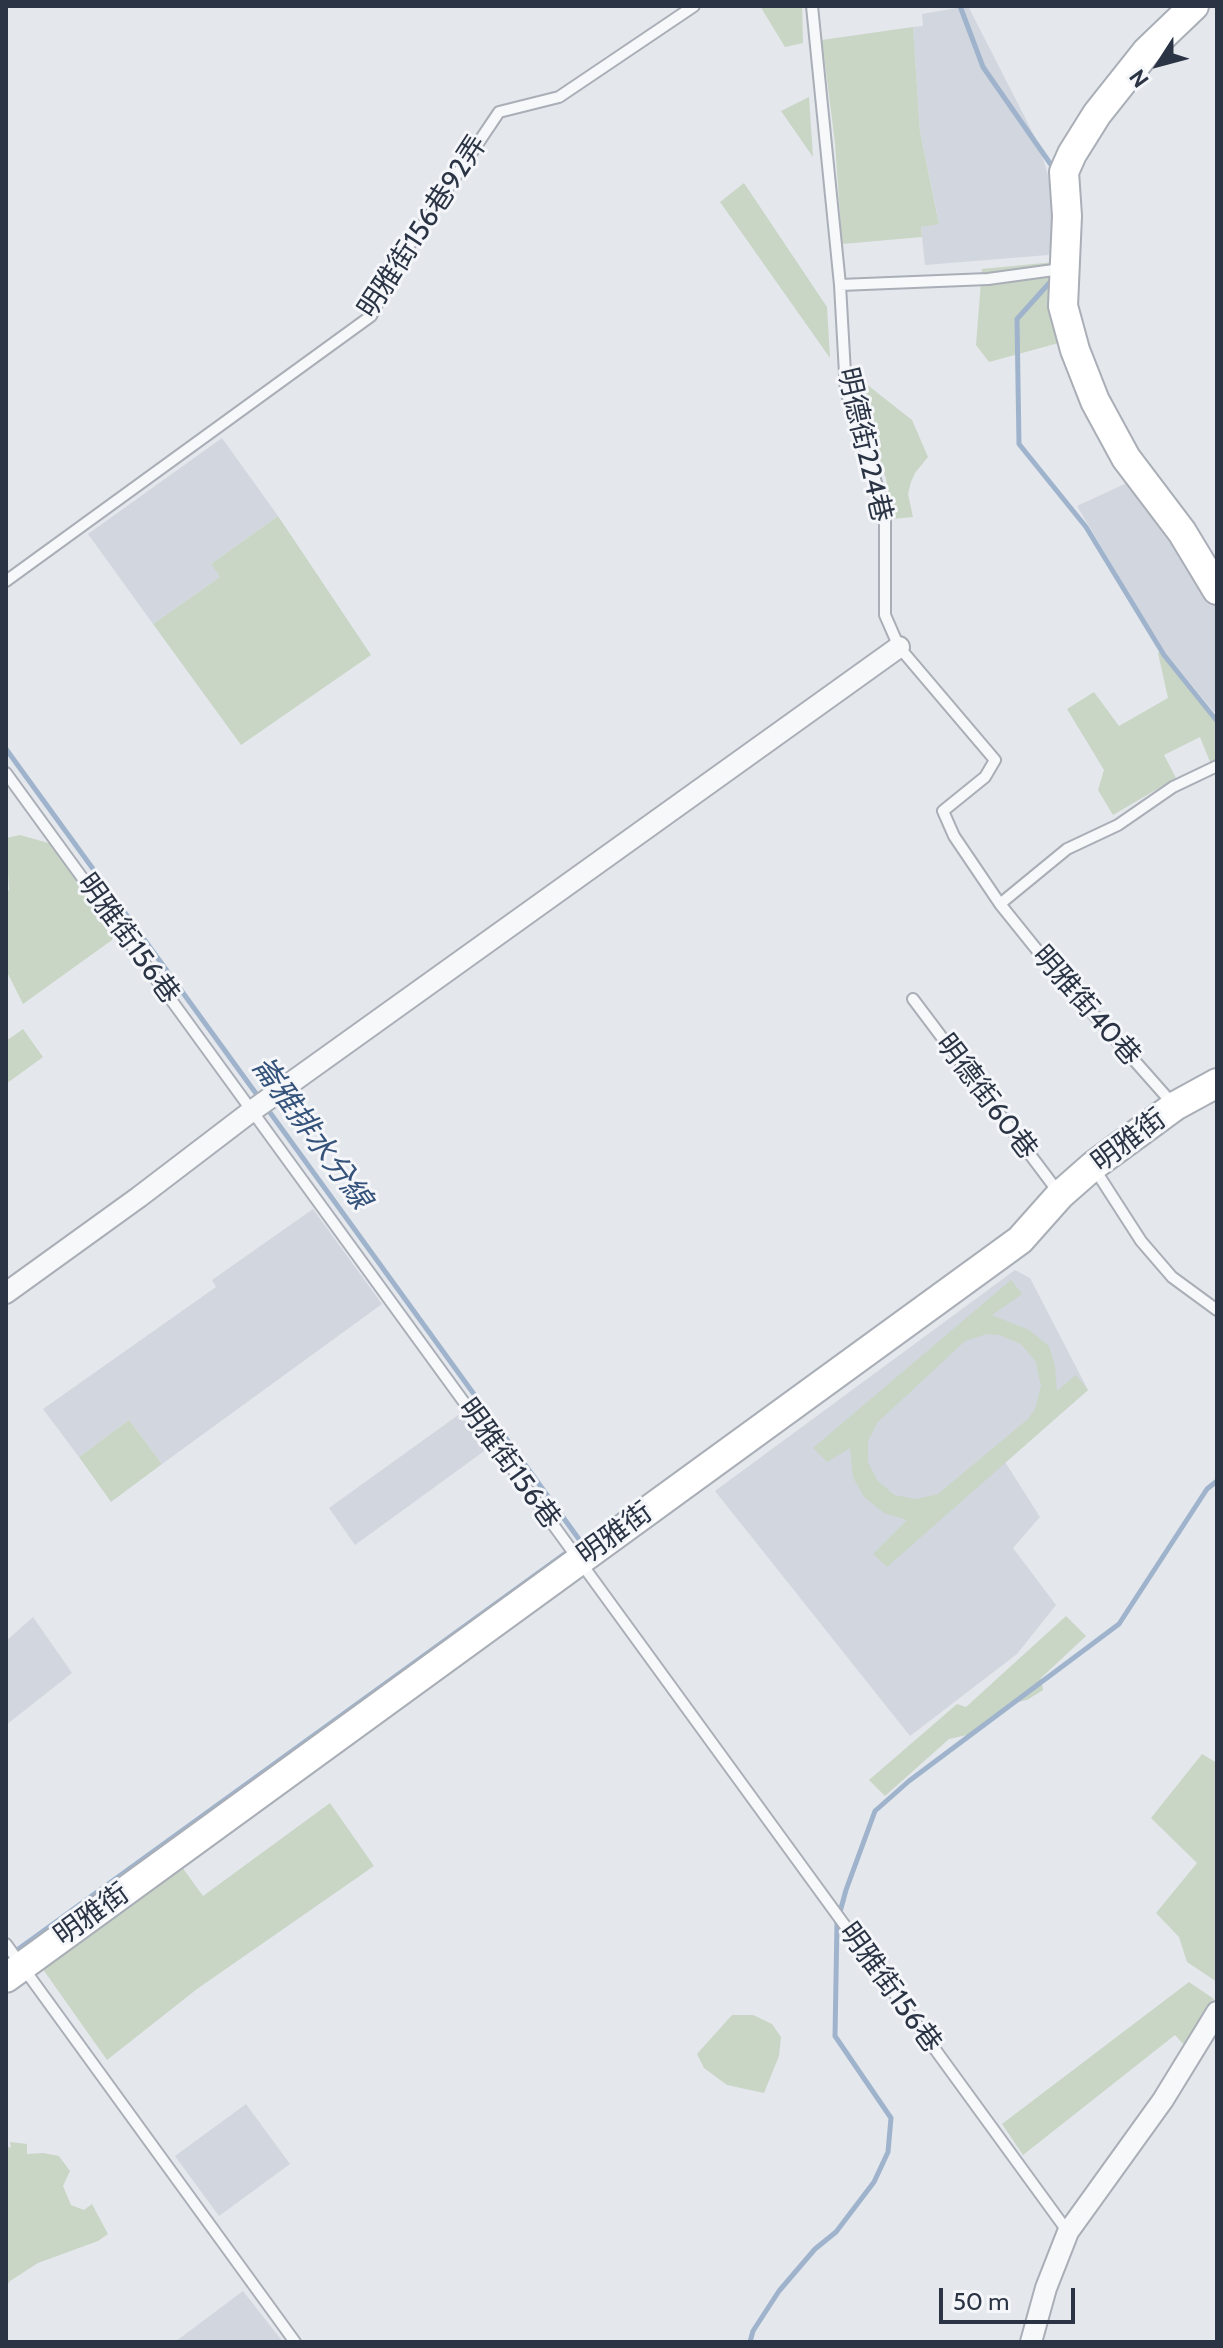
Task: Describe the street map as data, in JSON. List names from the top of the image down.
{
  "streets": {
    "street": ["明雅街"],
    "lane": [
      "明雅街156巷92弄",
      "明德街224巷",
      "明雅街156巷",
      "明雅街40巷",
      "明德街60巷"
    ]
  },
  "crossings": [
    ["明德街224巷", "明雅街40巷"],
    ["明雅街156巷", "明雅街"],
    ["明雅街40巷", "明雅街"],
    ["明德街60巷", "明雅街"]
  ],
  "water": ["崙雅排水分線"],
  "scale_bar": "50 m",
  "north": "bottom left"
}
